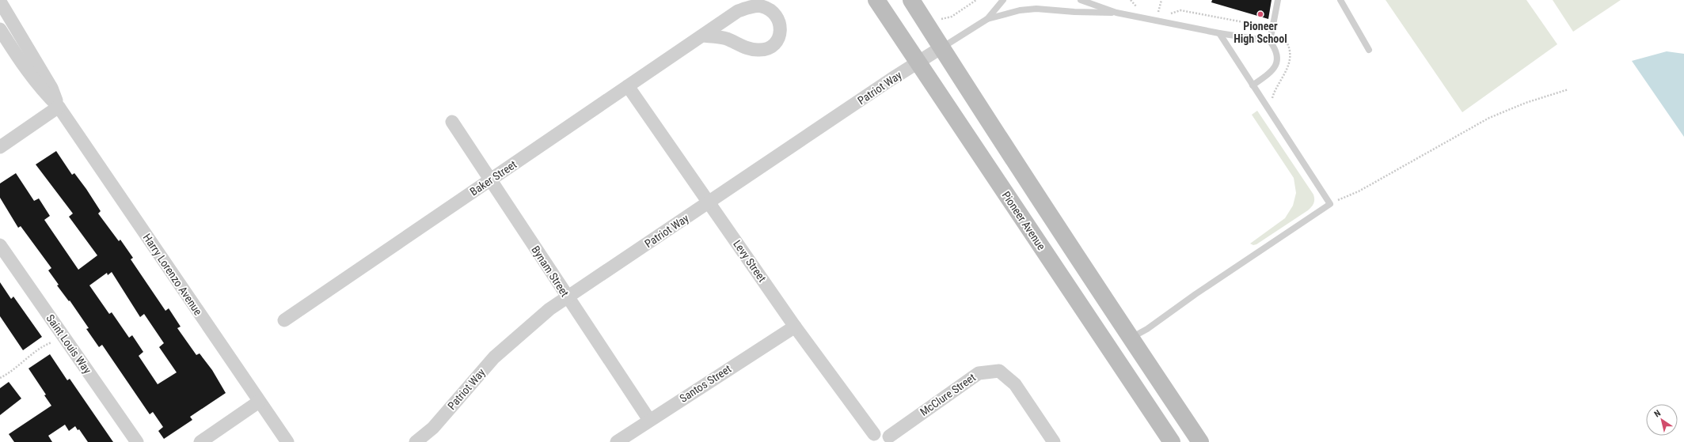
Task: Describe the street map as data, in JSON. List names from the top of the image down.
{
  "streets": {
    "street": [
      "Patriot Way",
      "Baker Street",
      "Pioneer Avenue",
      "Levy Street",
      "Bynam Street",
      "Harry Lorenzo Avenue",
      "Saint Louis Way",
      "Santos Street",
      "McClure Street"
    ]
  },
  "crossings": [
    ["Patriot Way", "Pioneer Avenue"],
    ["Patriot Way", "Levy Street"],
    ["Patriot Way", "Bynam Street"],
    ["Baker Street", "Levy Street"],
    ["Baker Street", "Bynam Street"],
    ["Levy Street", "Santos Street"],
    ["Bynam Street", "Santos Street"]
  ],
  "places": ["Pioneer High School"],
  "north": "top left"
}
